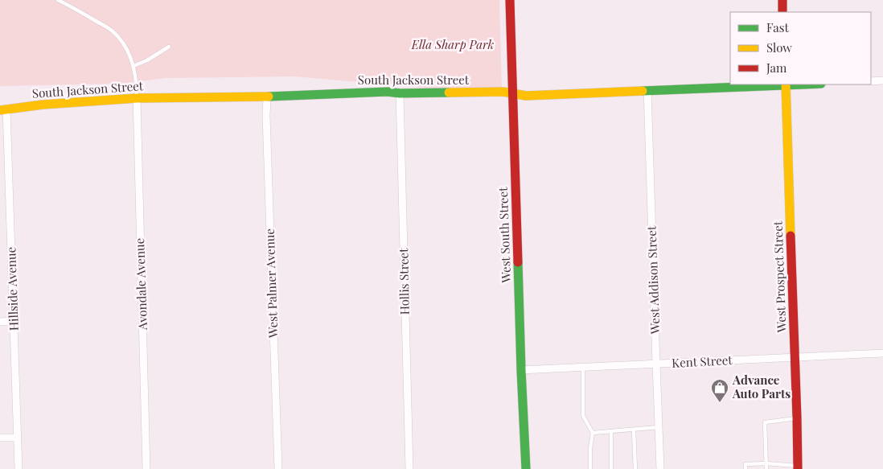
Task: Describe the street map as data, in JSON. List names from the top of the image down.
{
  "streets": {
    "street": [
      "South Jackson Street",
      "West South Street",
      "West Prospect Street",
      "West Addison Street",
      "Hollis Street",
      "West Palmer Avenue",
      "Avondale Avenue",
      "Hillside Avenue",
      "Kent Street"
    ]
  },
  "crossings": [
    ["South Jackson Street", "West South Street"],
    ["South Jackson Street", "West Prospect Street"],
    ["South Jackson Street", "West Addison Street"],
    ["South Jackson Street", "Hollis Street"],
    ["South Jackson Street", "West Palmer Avenue"],
    ["South Jackson Street", "Avondale Avenue"],
    ["South Jackson Street", "Hillside Avenue"],
    ["West South Street", "Kent Street"],
    ["West Prospect Street", "Kent Street"],
    ["West Addison Street", "Kent Street"]
  ],
  "parks": ["Ella Sharp Park"],
  "places": {
    "shop": ["Advance Auto Parts"]
  },
  "legend": ["Fast", "Slow", "Jam"]
}
